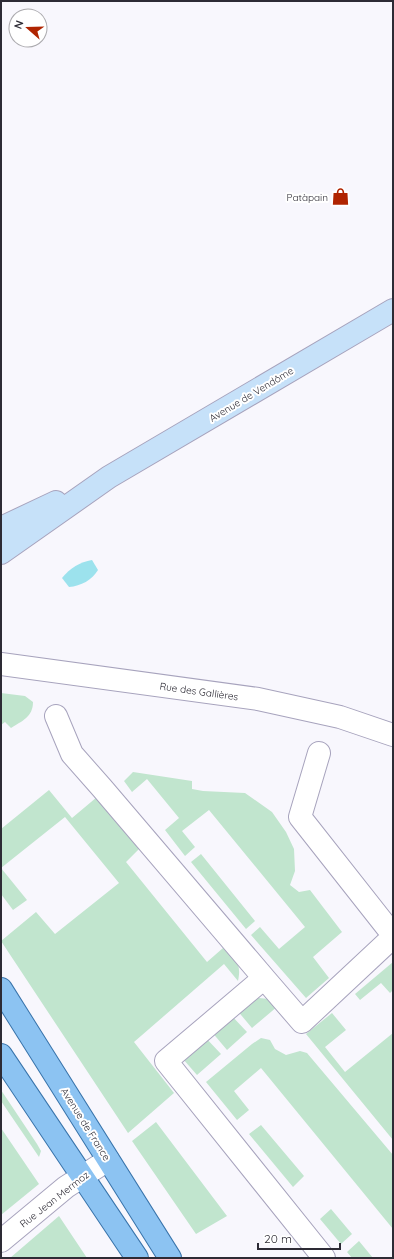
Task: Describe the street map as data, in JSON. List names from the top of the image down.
{
  "streets": {
    "main road": ["Avenue de Vendôme", "Avenue de France"],
    "street": ["Rue des Gallières", "Rue Jean Mermoz"]
  },
  "crossings": [
    ["Avenue de France", "Rue Jean Mermoz"]
  ],
  "places": {
    "shop": ["Patàpain"]
  },
  "scale_bar": "20 m",
  "north": "left"
}
